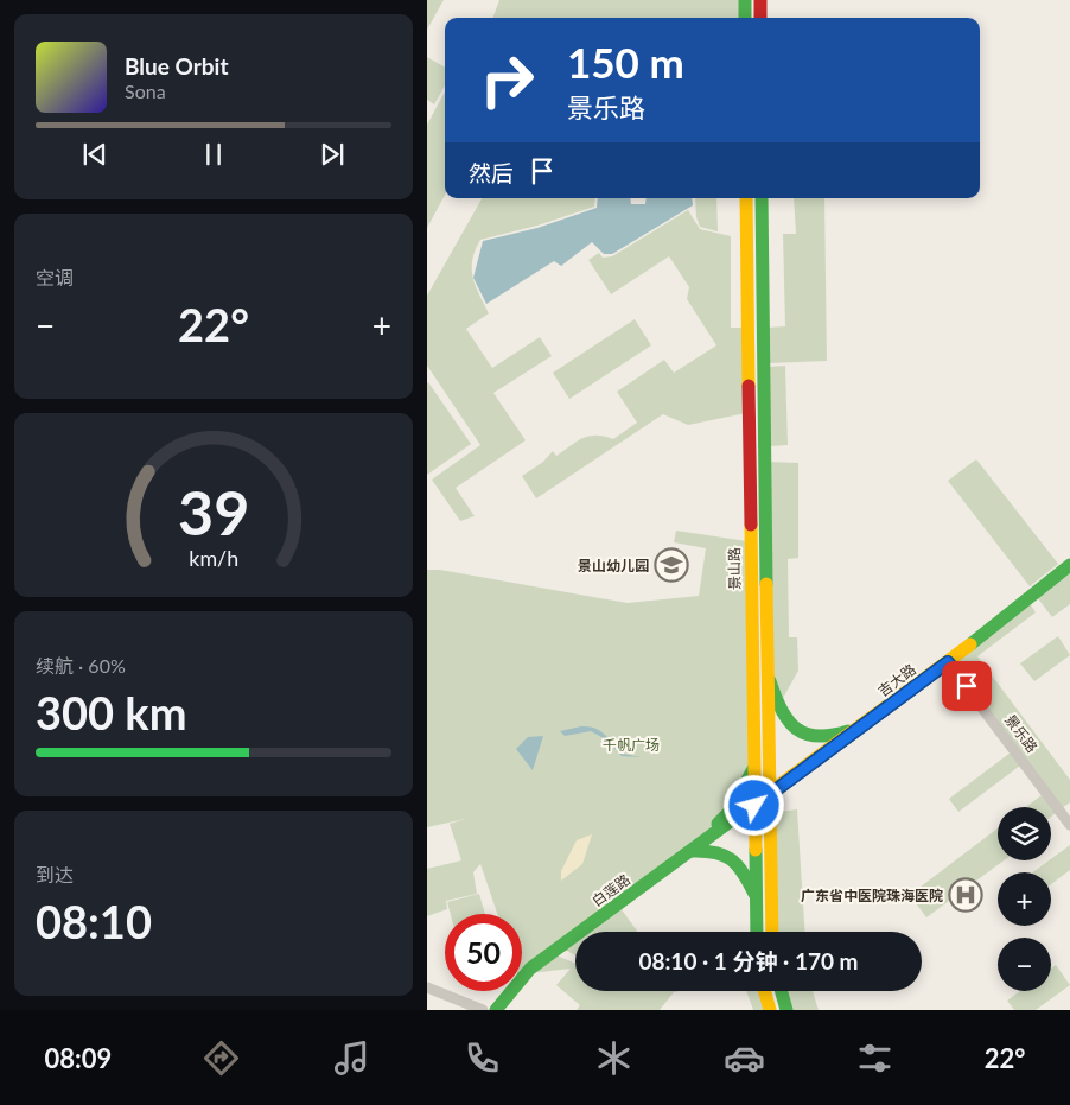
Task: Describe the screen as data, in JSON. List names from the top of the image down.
{
  "streets": {
    "main road": ["景山路", "吉大路", "白莲路"],
    "street": ["景乐路"]
  },
  "crossings": [
    ["景山路", "吉大路"],
    ["景山路", "白莲路"],
    ["吉大路", "景乐路"],
    ["吉大路", "白莲路"]
  ],
  "parks": ["千帆广场"],
  "places": {
    "school or university": ["景山幼儿园"],
    "hospital": ["广东省中医院珠海医院"]
  },
  "page": {
    "turn": ["150 m", "景乐路"],
    "song": ["Blue Orbit", "Sona"],
    "then": "然后",
    "tile": [
      "空调",
      ["续航 · 60%", "300 km"],
      ["到达", "08:10"]
    ],
    "heat": ["−", "22°", "+"],
    "map_buttons": ["+", "−"],
    "limit": "50",
    "trip": "08:10 · 1 分钟 · 170 m",
    "tabs": ["08:09", "22°"],
    "gauge": ["39", "km/h"]
  }
}
